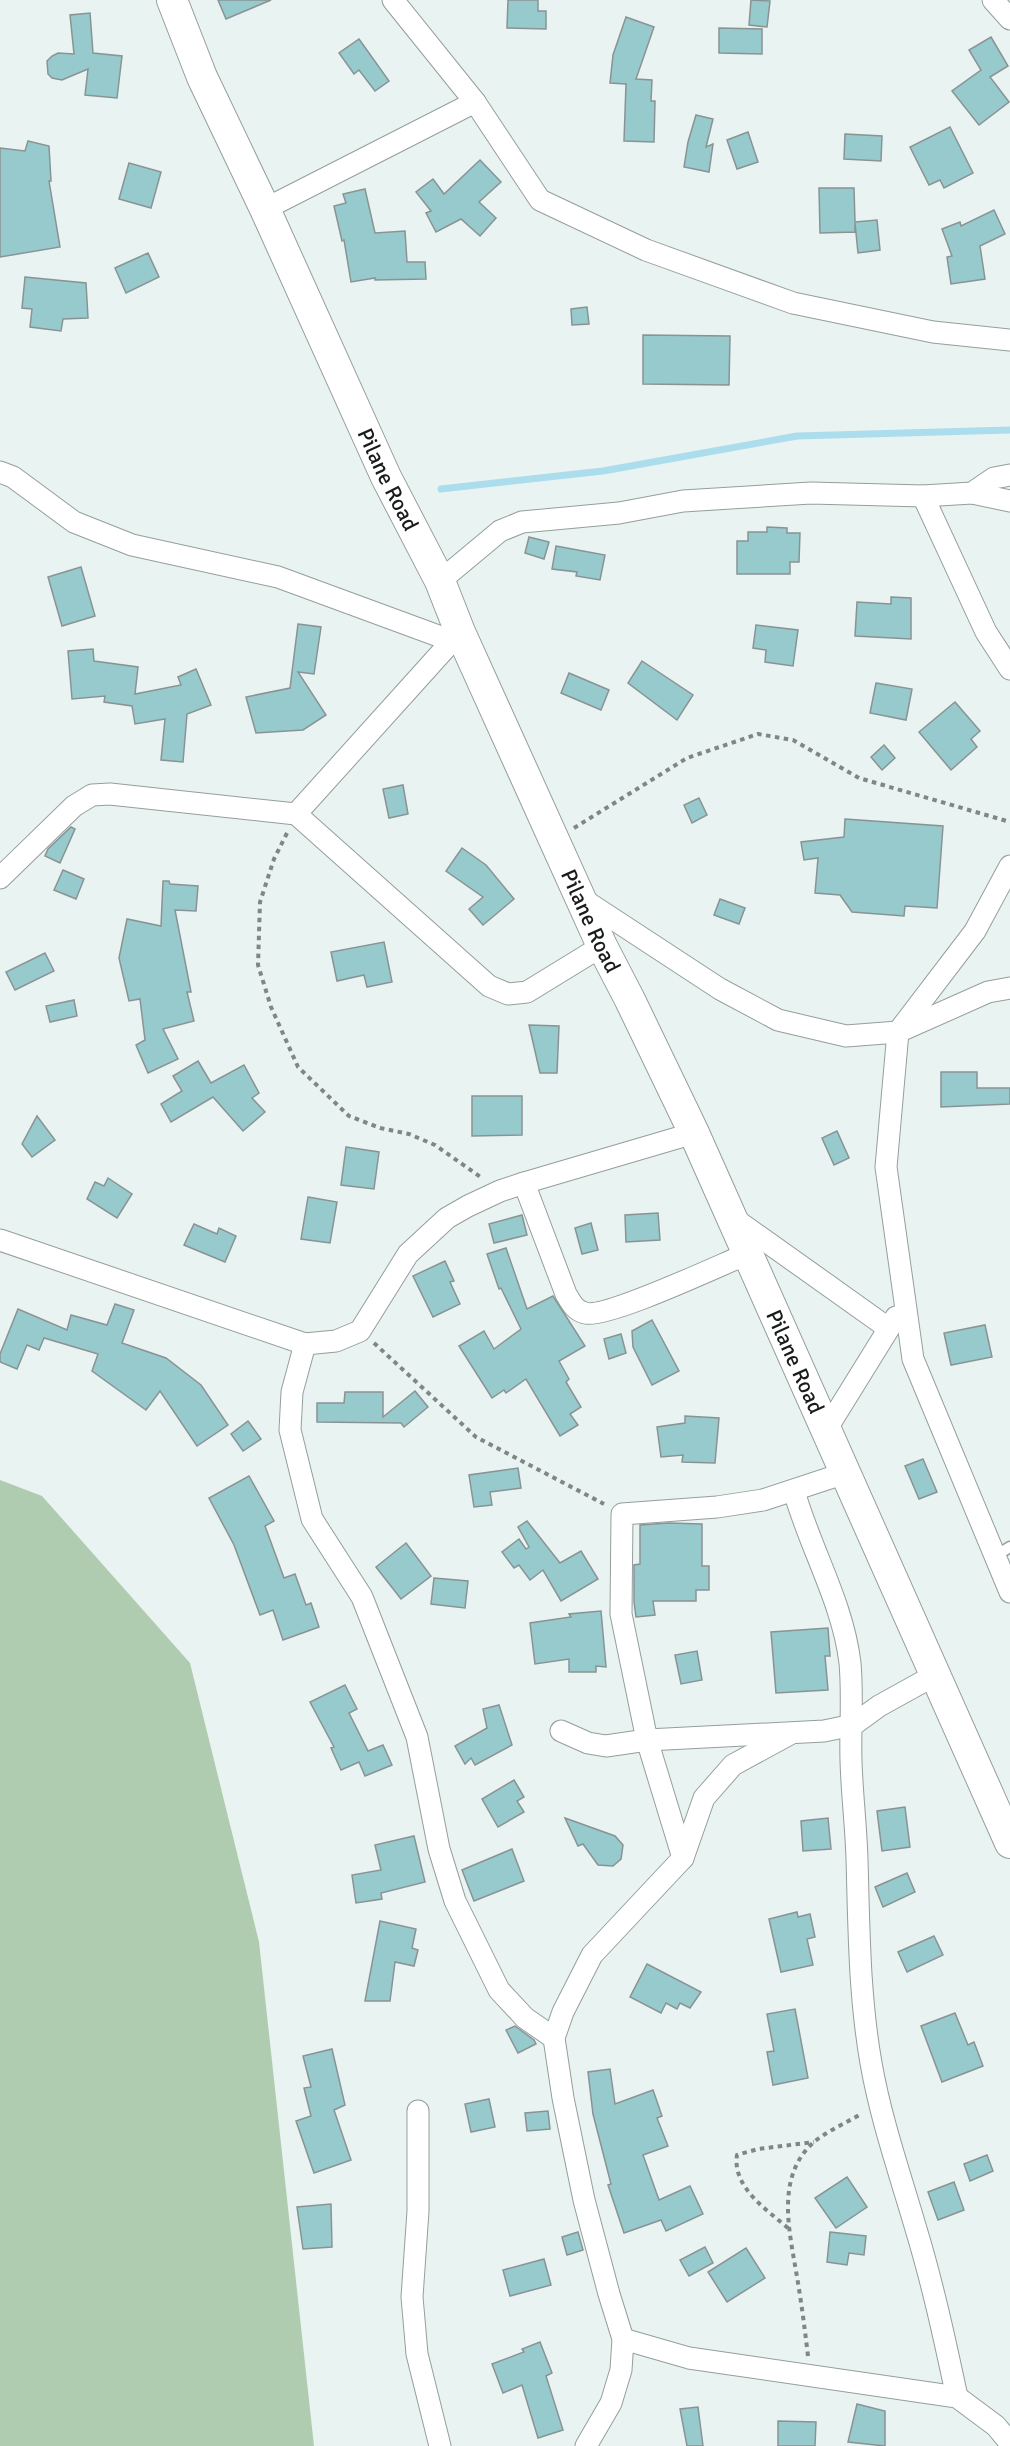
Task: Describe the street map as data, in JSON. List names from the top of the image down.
{
  "streets": {
    "main road": ["Pilane Road"]
  }
}
